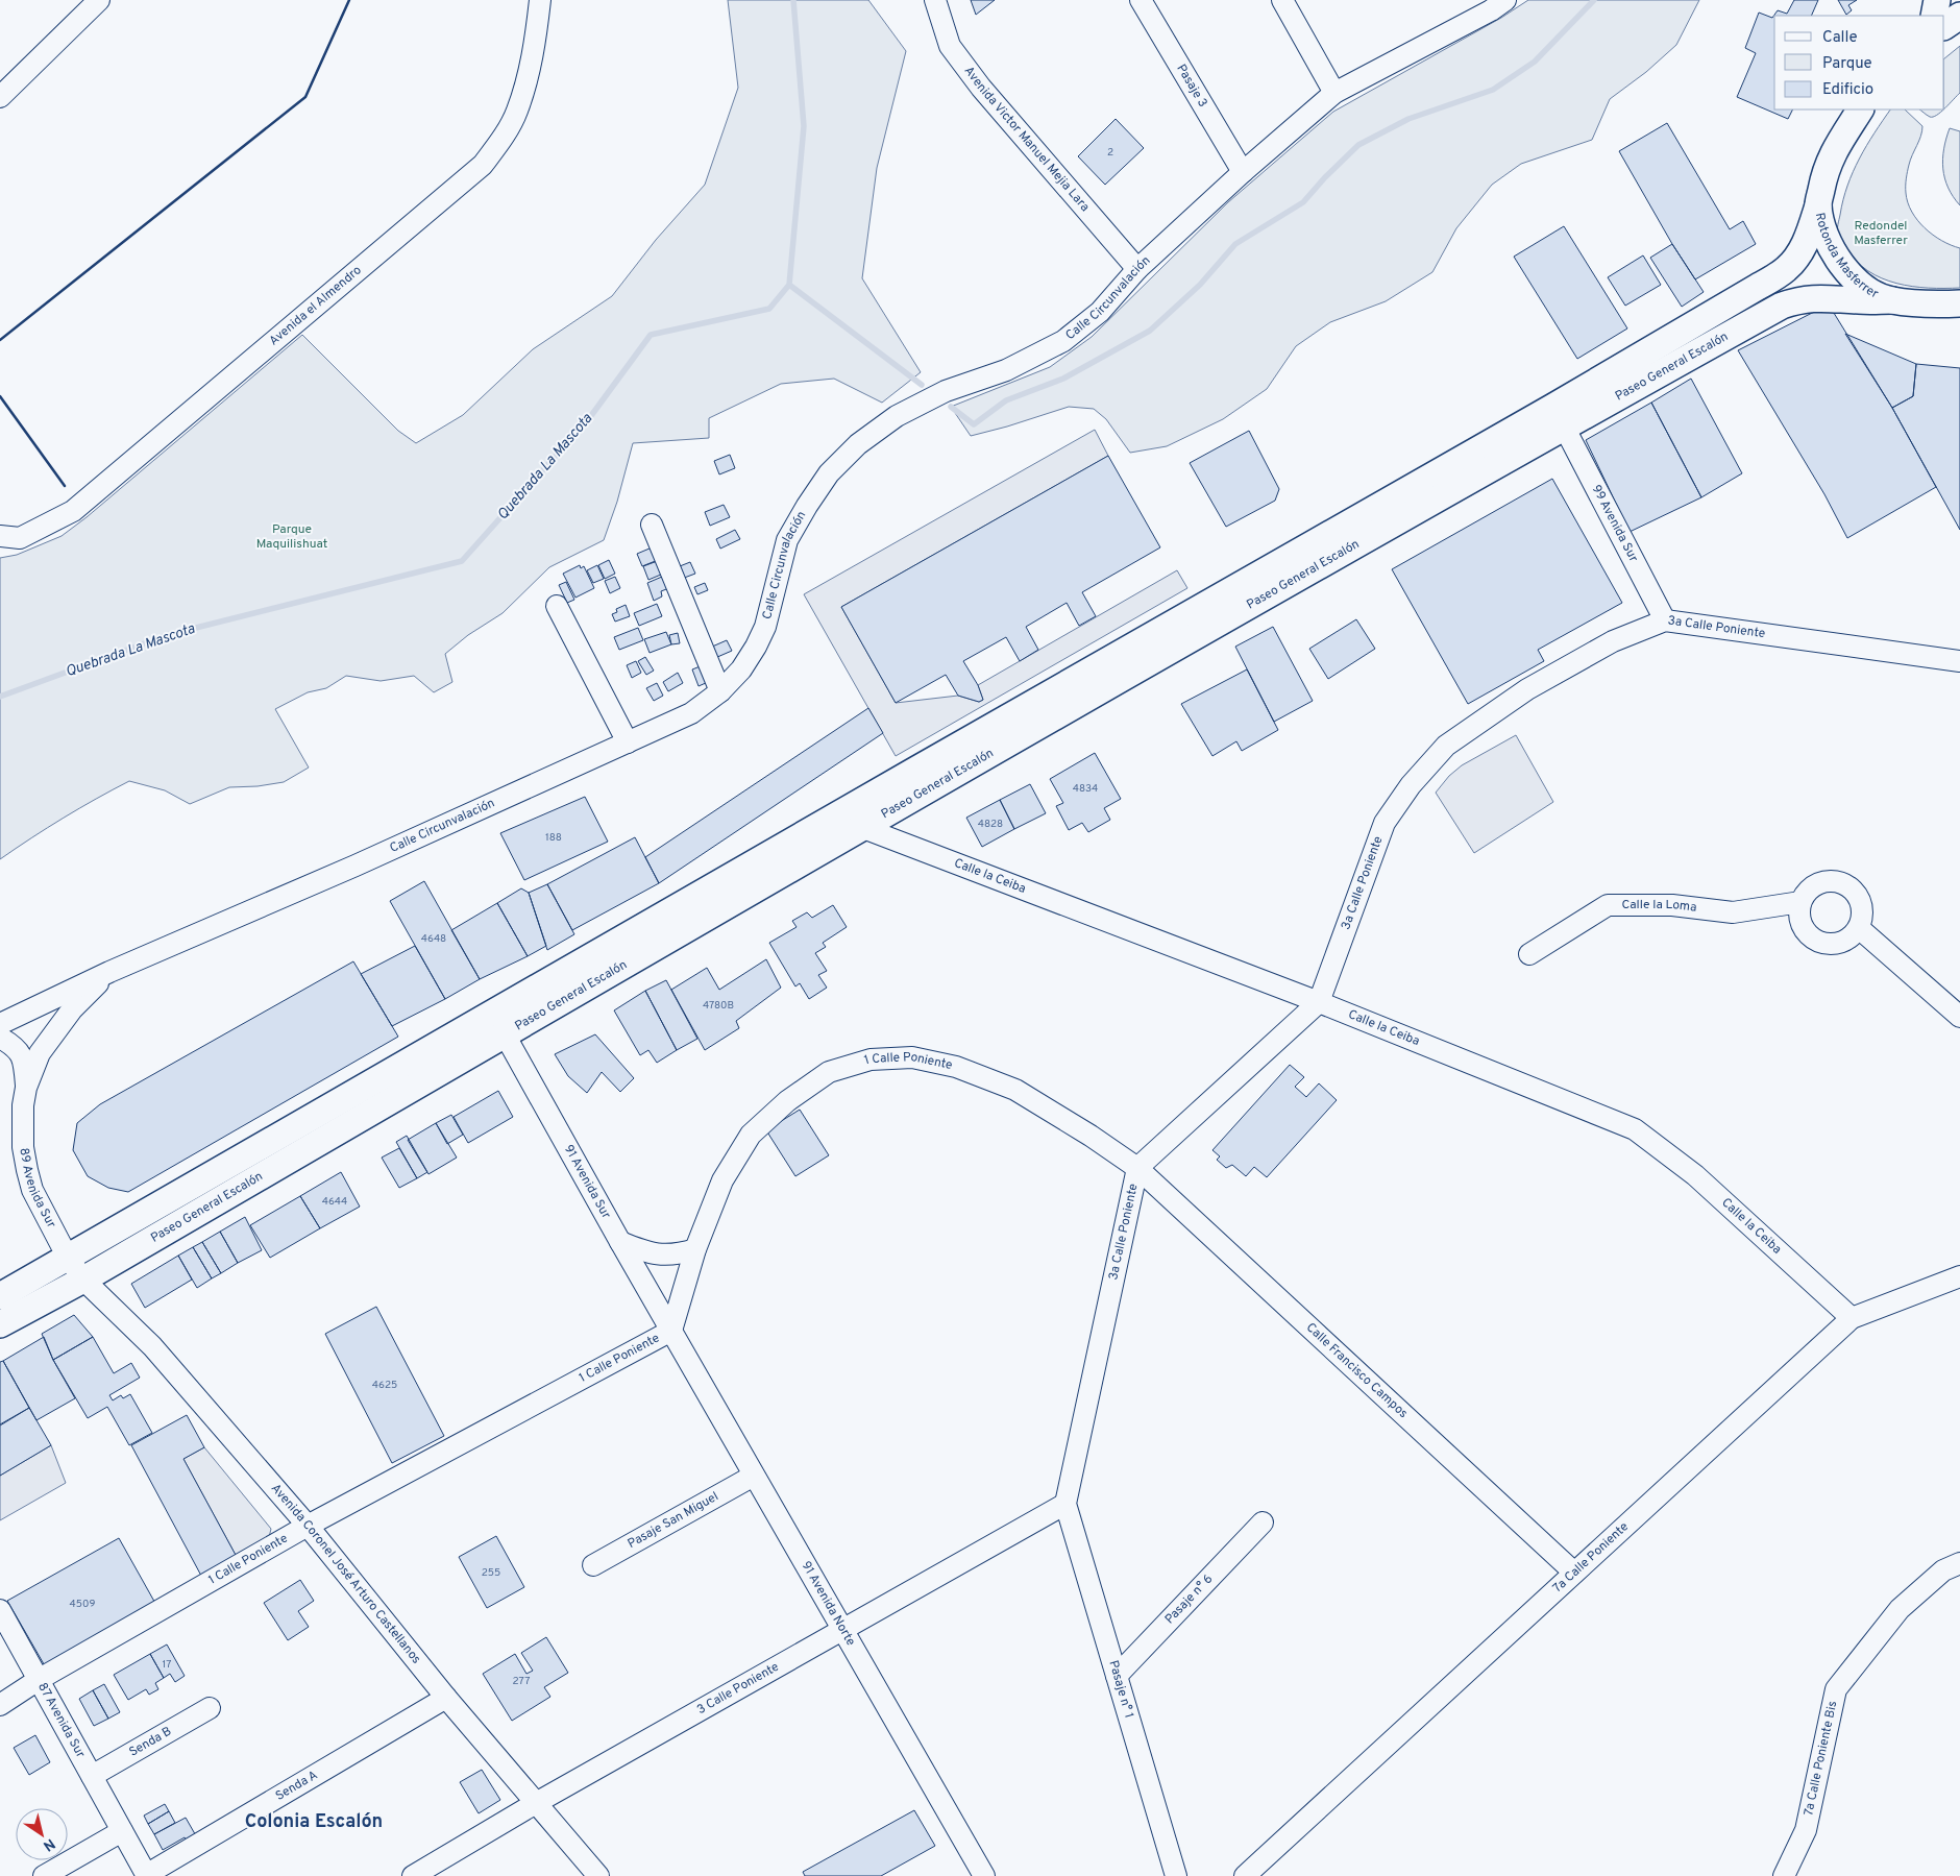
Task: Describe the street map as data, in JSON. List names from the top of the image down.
{
  "streets": {
    "main road": ["Rotonda Masferrer", "Paseo General Escalón"],
    "street": [
      "Pasaje 3",
      "Avenida Victor Manuel Mejia Lara",
      "Calle Circunvalación",
      "Avenida el Almendro",
      "99 Avenida Sur",
      "3a Calle Poniente",
      "Calle la Ceiba",
      "Calle la Loma",
      "1 Calle Poniente",
      "91 Avenida Sur",
      "89 Avenida Sur",
      "Calle Francisco Campos",
      "Pasaje San Miguel",
      "7a Calle Poniente",
      "Avenida Coronel José Arturo Castellanos",
      "Pasaje n° 6",
      "91 Avenida Norte",
      "3 Calle Poniente",
      "Pasaje n° 1",
      "87 Avenida Sur",
      "Senda B",
      "7a Calle Poniente Bis",
      "Senda A"
    ]
  },
  "crossings": [
    ["Pasaje 3", "Calle Circunvalación"],
    ["Avenida Victor Manuel Mejia Lara", "Calle Circunvalación"],
    ["Rotonda Masferrer", "Paseo General Escalón"],
    ["Calle Circunvalación", "89 Avenida Sur"],
    ["Paseo General Escalón", "99 Avenida Sur"],
    ["Paseo General Escalón", "Calle la Ceiba"],
    ["Paseo General Escalón", "91 Avenida Sur"],
    ["Paseo General Escalón", "89 Avenida Sur"],
    ["Paseo General Escalón", "Avenida Coronel José Arturo Castellanos"],
    ["99 Avenida Sur", "3a Calle Poniente"],
    ["3a Calle Poniente", "Calle la Ceiba"],
    ["3a Calle Poniente", "1 Calle Poniente"],
    ["3a Calle Poniente", "Calle Francisco Campos"],
    ["3a Calle Poniente", "3 Calle Poniente"],
    ["3a Calle Poniente", "Pasaje n° 1"],
    ["Calle la Ceiba", "7a Calle Poniente"],
    ["1 Calle Poniente", "91 Avenida Sur"],
    ["1 Calle Poniente", "Calle Francisco Campos"],
    ["1 Calle Poniente", "Avenida Coronel José Arturo Castellanos"],
    ["1 Calle Poniente", "91 Avenida Norte"],
    ["1 Calle Poniente", "87 Avenida Sur"],
    ["91 Avenida Sur", "91 Avenida Norte"],
    ["89 Avenida Sur", "Avenida Coronel José Arturo Castellanos"],
    ["Calle Francisco Campos", "7a Calle Poniente"],
    ["Pasaje San Miguel", "91 Avenida Norte"],
    ["Avenida Coronel José Arturo Castellanos", "3 Calle Poniente"],
    ["Avenida Coronel José Arturo Castellanos", "Senda A"],
    ["Pasaje n° 6", "Pasaje n° 1"],
    ["91 Avenida Norte", "3 Calle Poniente"],
    ["3 Calle Poniente", "Pasaje n° 1"],
    ["87 Avenida Sur", "Senda B"],
    ["87 Avenida Sur", "Senda A"]
  ],
  "districts": ["Colonia Escalón"],
  "water": ["Quebrada La Mascota"],
  "parks": ["Redondel Masferrer", "Parque Maquilishuat"],
  "house_numbers": [
    "2",
    "4834",
    "4828",
    "188",
    "4648",
    "4780B",
    "4644",
    "4625",
    "255",
    "4509",
    "17",
    "277"
  ],
  "legend": ["Calle", "Parque", "Edificio"],
  "north": "bottom right"
}
